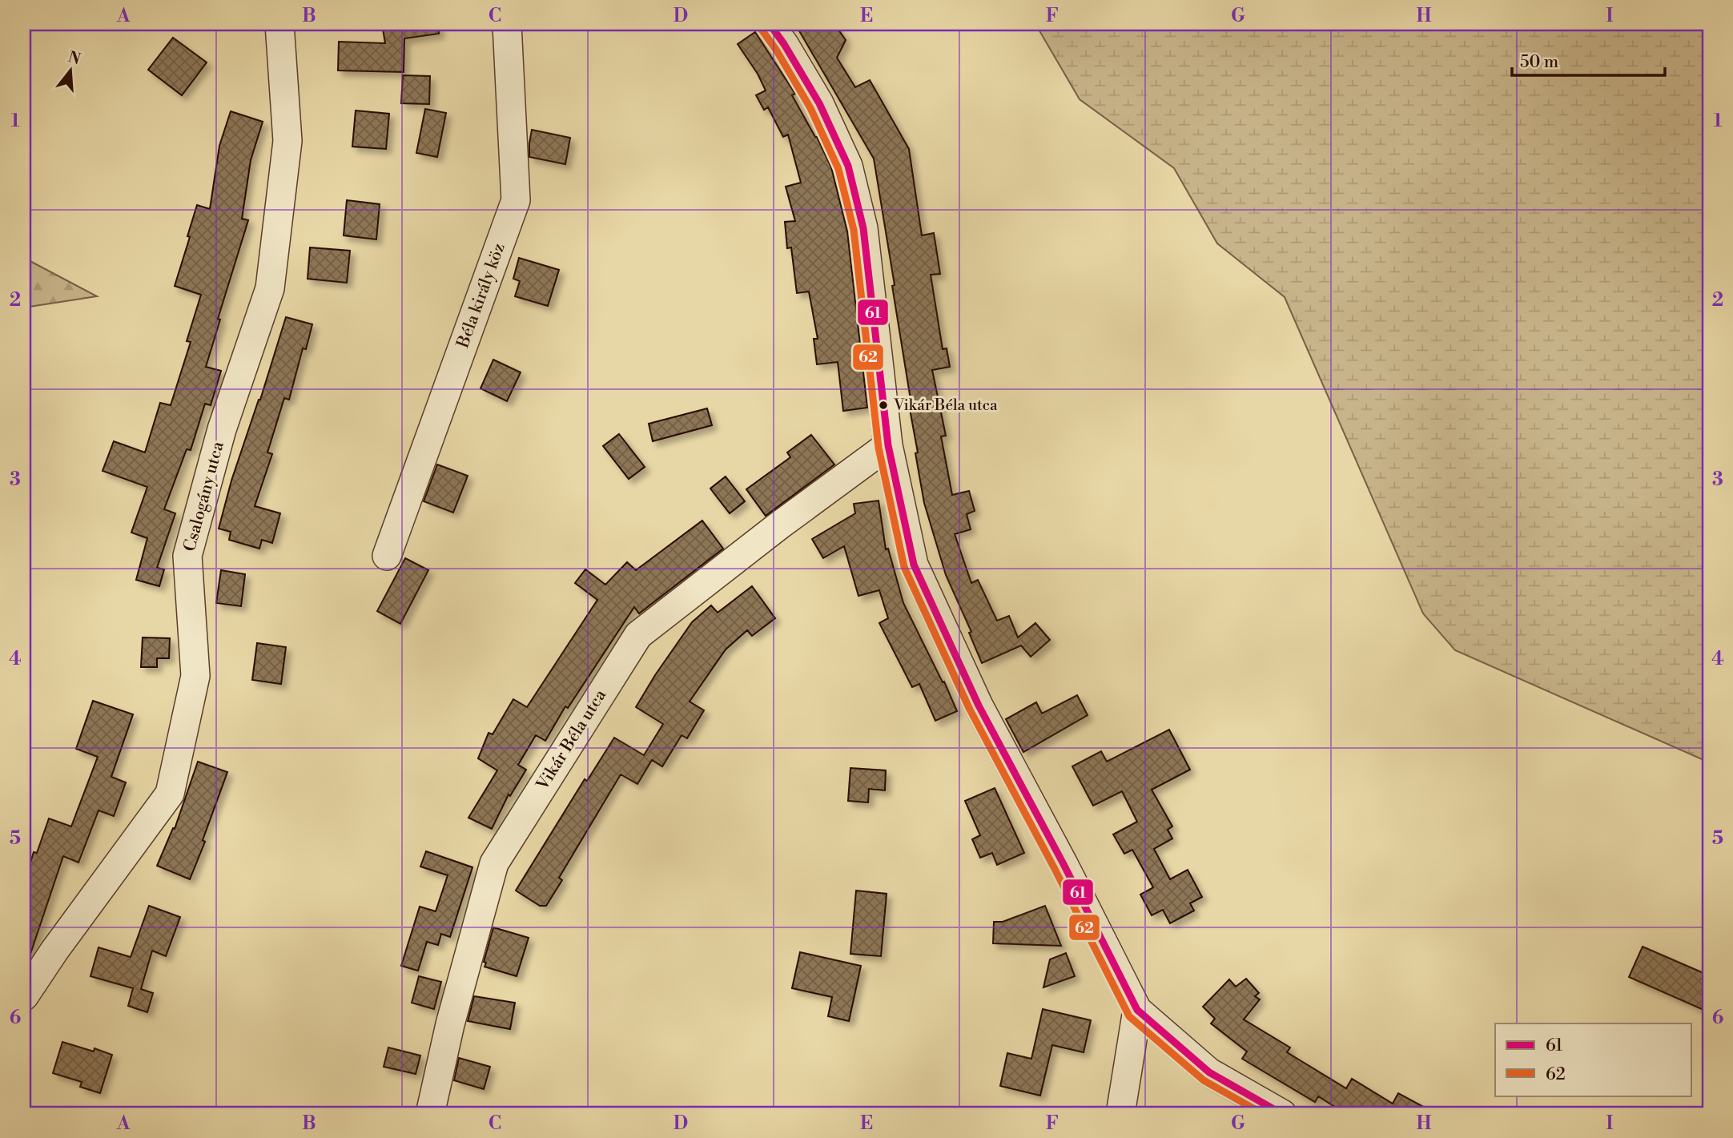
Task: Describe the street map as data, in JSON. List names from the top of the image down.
{
  "streets": {
    "street": ["Béla király köz", "Csalogány utca", "Vikár Béla utca"]
  },
  "places": ["Vikár Béla utca"],
  "lines": ["transit line 61", "transit line 62"],
  "legend": ["61", "62"],
  "scale_bar": "50 m",
  "north": "top",
  "grid": {
    "columns": [
      "A",
      "B",
      "C",
      "D",
      "E",
      "F",
      "G",
      "H",
      "I"
    ],
    "rows": [
      "1",
      "2",
      "3",
      "4",
      "5",
      "6"
    ]
  }
}
